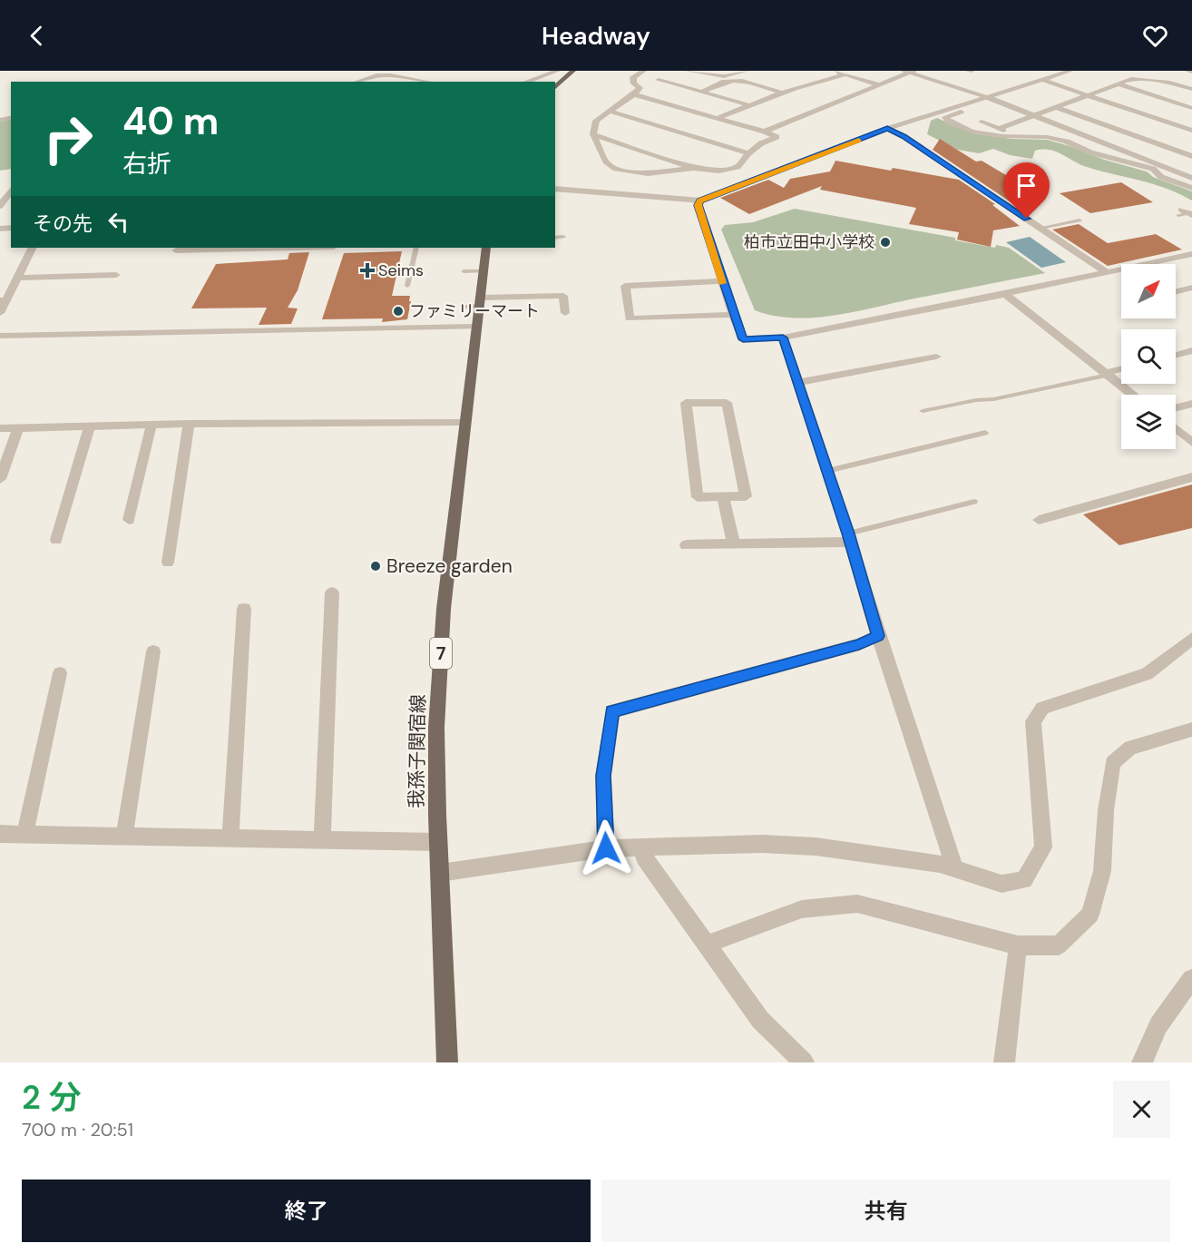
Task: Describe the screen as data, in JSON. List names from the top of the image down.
{
  "streets": {
    "main road": ["7", "我孫子関宿線"]
  },
  "places": {
    "other": ["柏市立田中小学校", "ファミリーマート", "Breeze garden"],
    "health": ["Seims"]
  },
  "north": "top right",
  "page": {
    "header": "Headway",
    "turn": ["40 m", "右折"],
    "then": "その先",
    "heading": ["2 分", "700 m · 20:51"],
    "buttons": ["終了", "共有"]
  }
}
